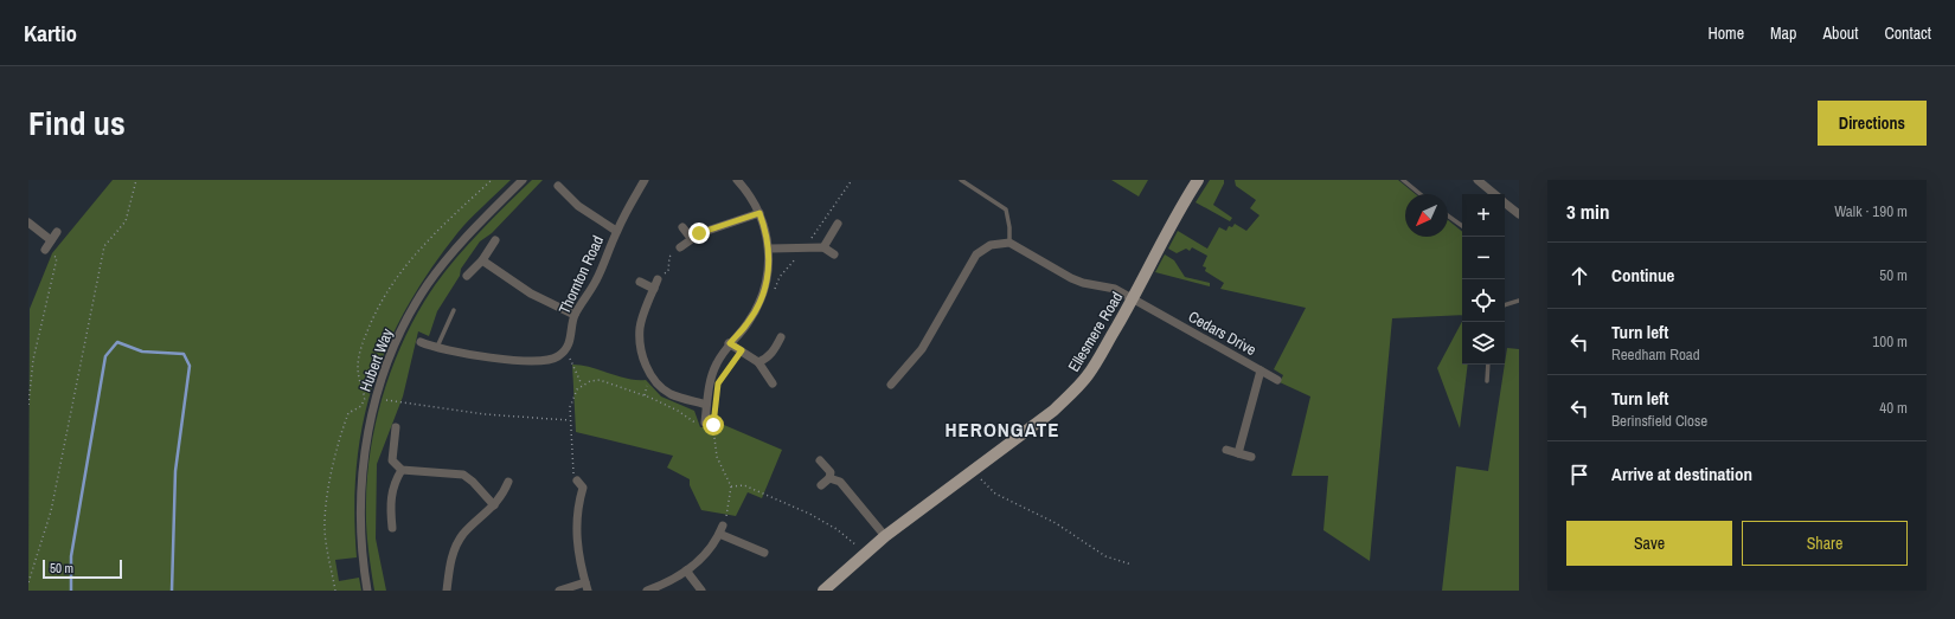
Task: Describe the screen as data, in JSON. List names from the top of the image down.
{
  "streets": {
    "main road": ["Ellesmere Road"],
    "street": ["Thornton Road", "Cedars Drive", "Hubert Way"]
  },
  "crossings": [
    ["Ellesmere Road", "Cedars Drive"]
  ],
  "districts": ["HERONGATE"],
  "scale_bar": "50 m",
  "north": "bottom left",
  "page": {
    "header": "Kartio",
    "nav": [
      "Home",
      "Map",
      "About",
      "Contact"
    ],
    "title": "Find us",
    "buttons": [
      "Directions",
      ["Save", "Share"]
    ],
    "heading": ["3 min", "Walk · 190 m"],
    "map_buttons": ["+", "−"],
    "list": [
      ["Continue", "50 m"],
      ["Turn left", "Reedham Road", "100 m"],
      ["Turn left", "Berinsfield Close", "40 m"],
      "Arrive at destination"
    ],
    "scale": "50 m"
  }
}
